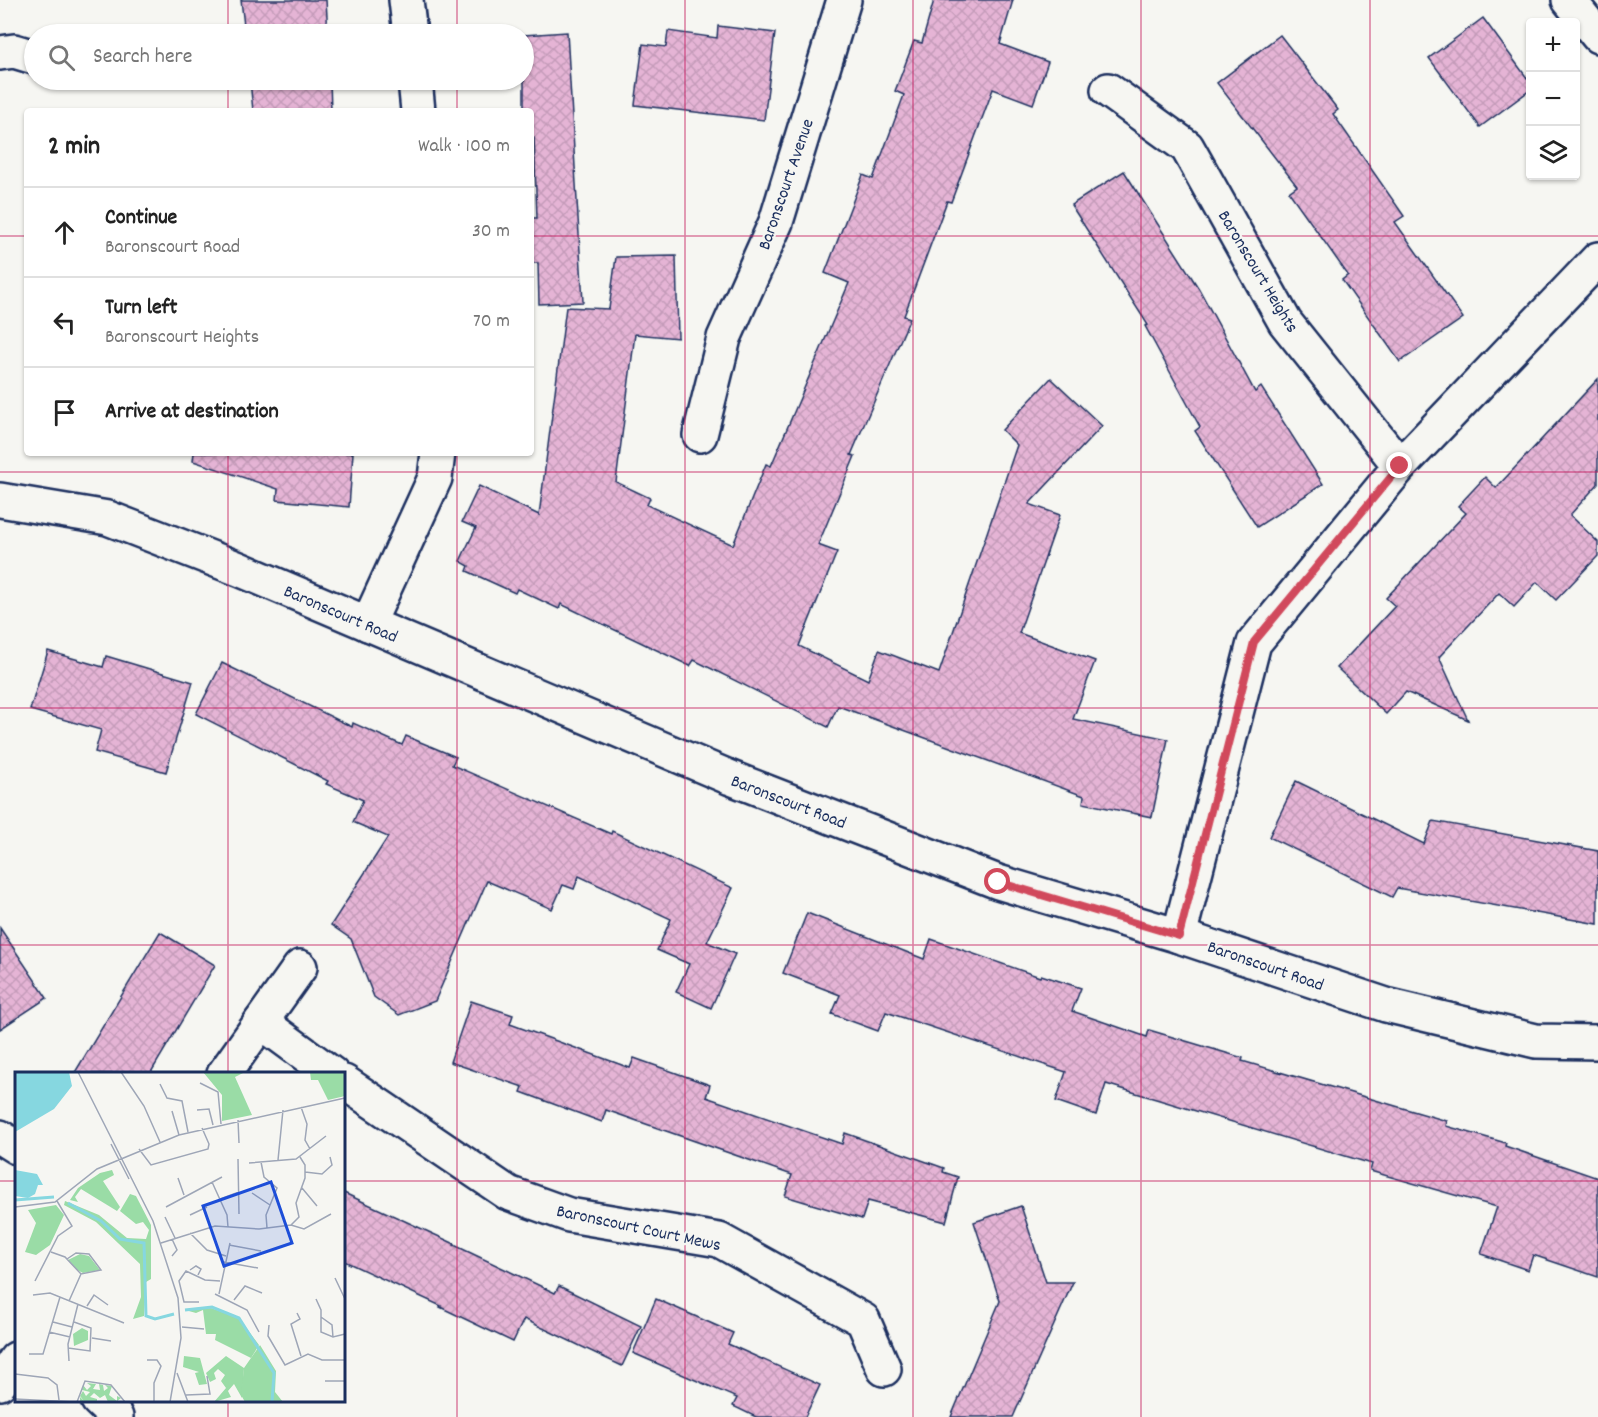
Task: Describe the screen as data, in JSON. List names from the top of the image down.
{
  "streets": {
    "street": [
      "Baronscourt Avenue",
      "Baronscourt Heights",
      "Baronscourt Road",
      "Baronscourt Court Mews"
    ]
  },
  "page": {
    "map_buttons": ["+", "−"],
    "search": "Search here",
    "heading": ["2 min", "Walk · 100 m"],
    "list": [
      ["Continue", "Baronscourt Road", "30 m"],
      ["Turn left", "Baronscourt Heights", "70 m"],
      "Arrive at destination"
    ]
  }
}
